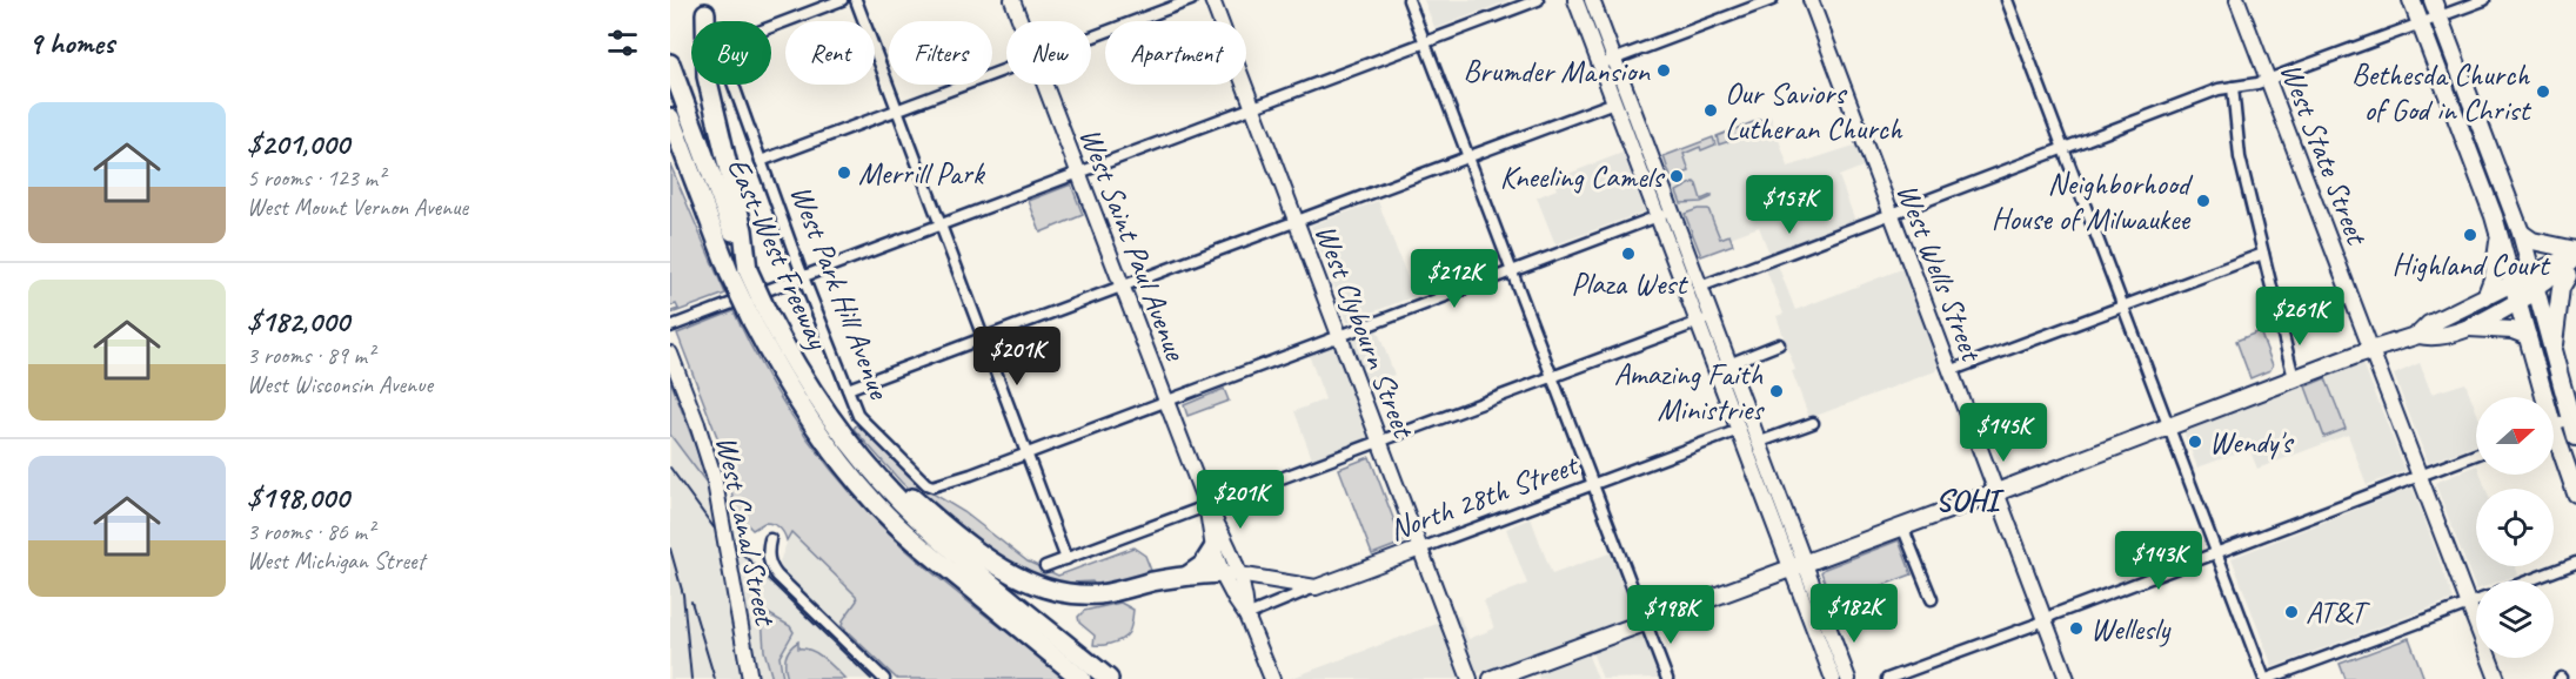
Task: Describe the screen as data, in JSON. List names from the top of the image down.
{
  "streets": {
    "highway": ["East-West Freeway"],
    "street": [
      "West State Street",
      "West Saint Paul Avenue",
      "West Wells Street",
      "West Park Hill Avenue",
      "West Clybourn Street",
      "North 28th Street",
      "West Canal Street"
    ]
  },
  "crossings": [
    ["West Saint Paul Avenue", "North 28th Street"],
    ["West Clybourn Street", "North 28th Street"]
  ],
  "districts": ["SOHI"],
  "places": [
    "Brumder Mansion",
    "Bethesda Church of God in Christ",
    "Our Saviors Lutheran Church",
    "Merrill Park",
    "Kneeling Camels",
    "Neighborhood House of Milwaukee",
    "Highland Court",
    "Plaza West",
    "Amazing Faith Ministries",
    "Wendy's",
    "AT&T",
    "Wellesly"
  ],
  "north": "right",
  "page": {
    "heading": "9 homes",
    "chip": [
      "Buy",
      "Rent",
      "Filters",
      "New",
      "Apartment"
    ],
    "list": [
      {
        "name": "$201,000",
        "note": "5 rooms · 123 m² · West Mount Vernon Avenue"
      },
      {
        "name": "$182,000",
        "note": "3 rooms · 89 m² · West Wisconsin Avenue"
      },
      {
        "name": "$198,000",
        "note": "3 rooms · 86 m² · West Michigan Street"
      }
    ],
    "price": [
      "$157K",
      "$212K",
      "$261K",
      "$201K",
      "$145K",
      "$201K",
      "$143K",
      "$182K",
      "$198K"
    ]
  }
}
